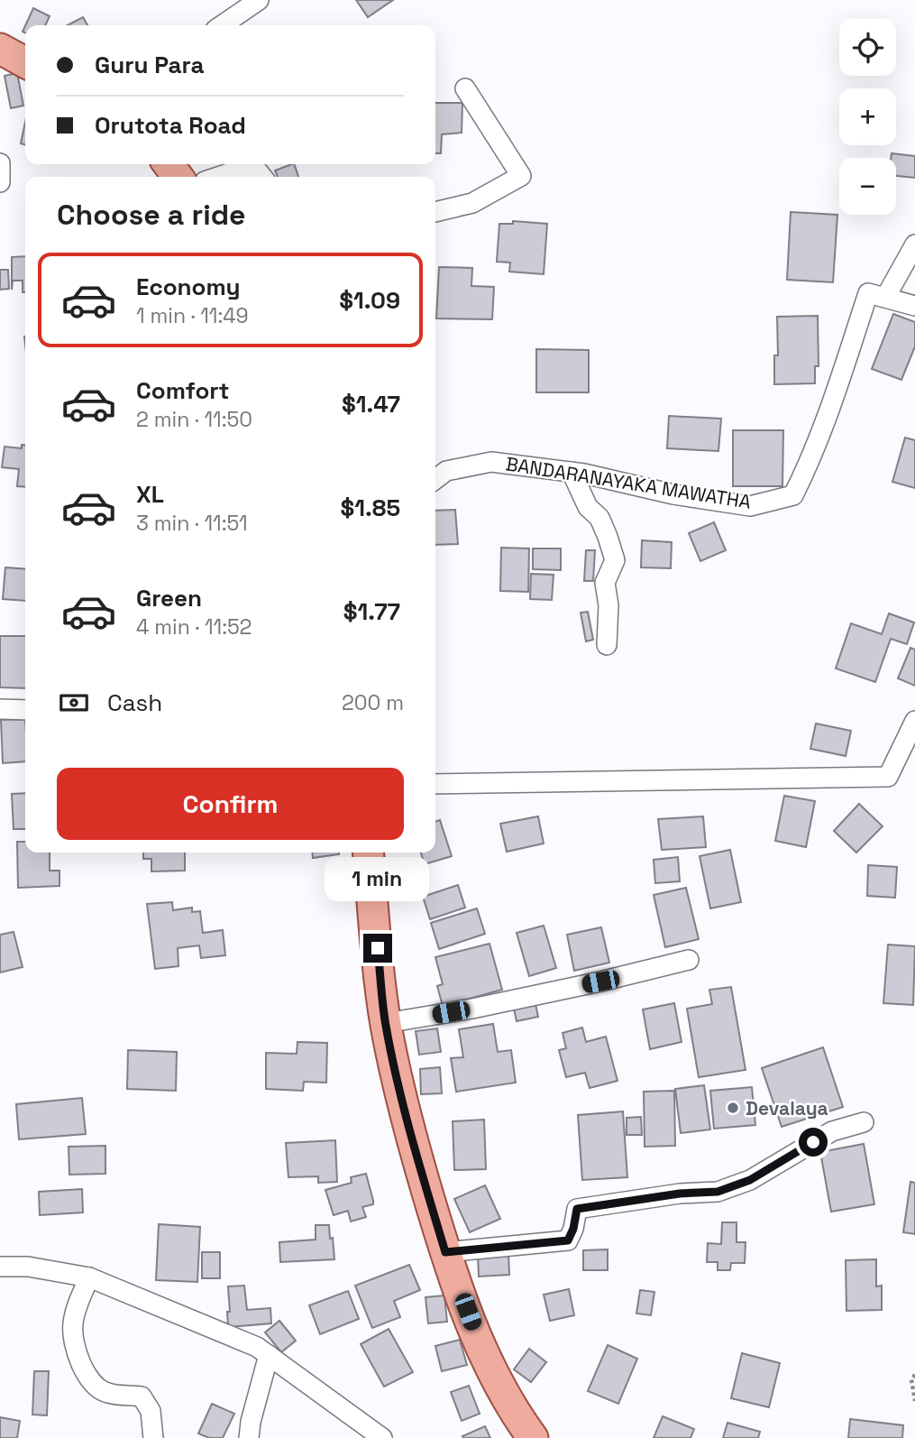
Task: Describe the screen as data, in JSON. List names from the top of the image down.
{
  "streets": {
    "street": ["BANDARANAYAKA MAWATHA"]
  },
  "places": ["Devalaya"],
  "page": {
    "map_buttons": ["+", "−"],
    "banner": ["Guru Para", "Orutota Road"],
    "heading": "Choose a ride",
    "list": [
      {
        "name": "Economy",
        "note": "1 min · 11:49",
        "value": "$1.09"
      },
      {
        "name": "Comfort",
        "note": "2 min · 11:50",
        "value": "$1.47"
      },
      {
        "name": "XL",
        "note": "3 min · 11:51",
        "value": "$1.85"
      },
      {
        "name": "Green",
        "note": "4 min · 11:52",
        "value": "$1.77"
      }
    ],
    "pay": ["Cash", "200 m"],
    "buttons": "Confirm",
    "bubble": "1 min"
  }
}
